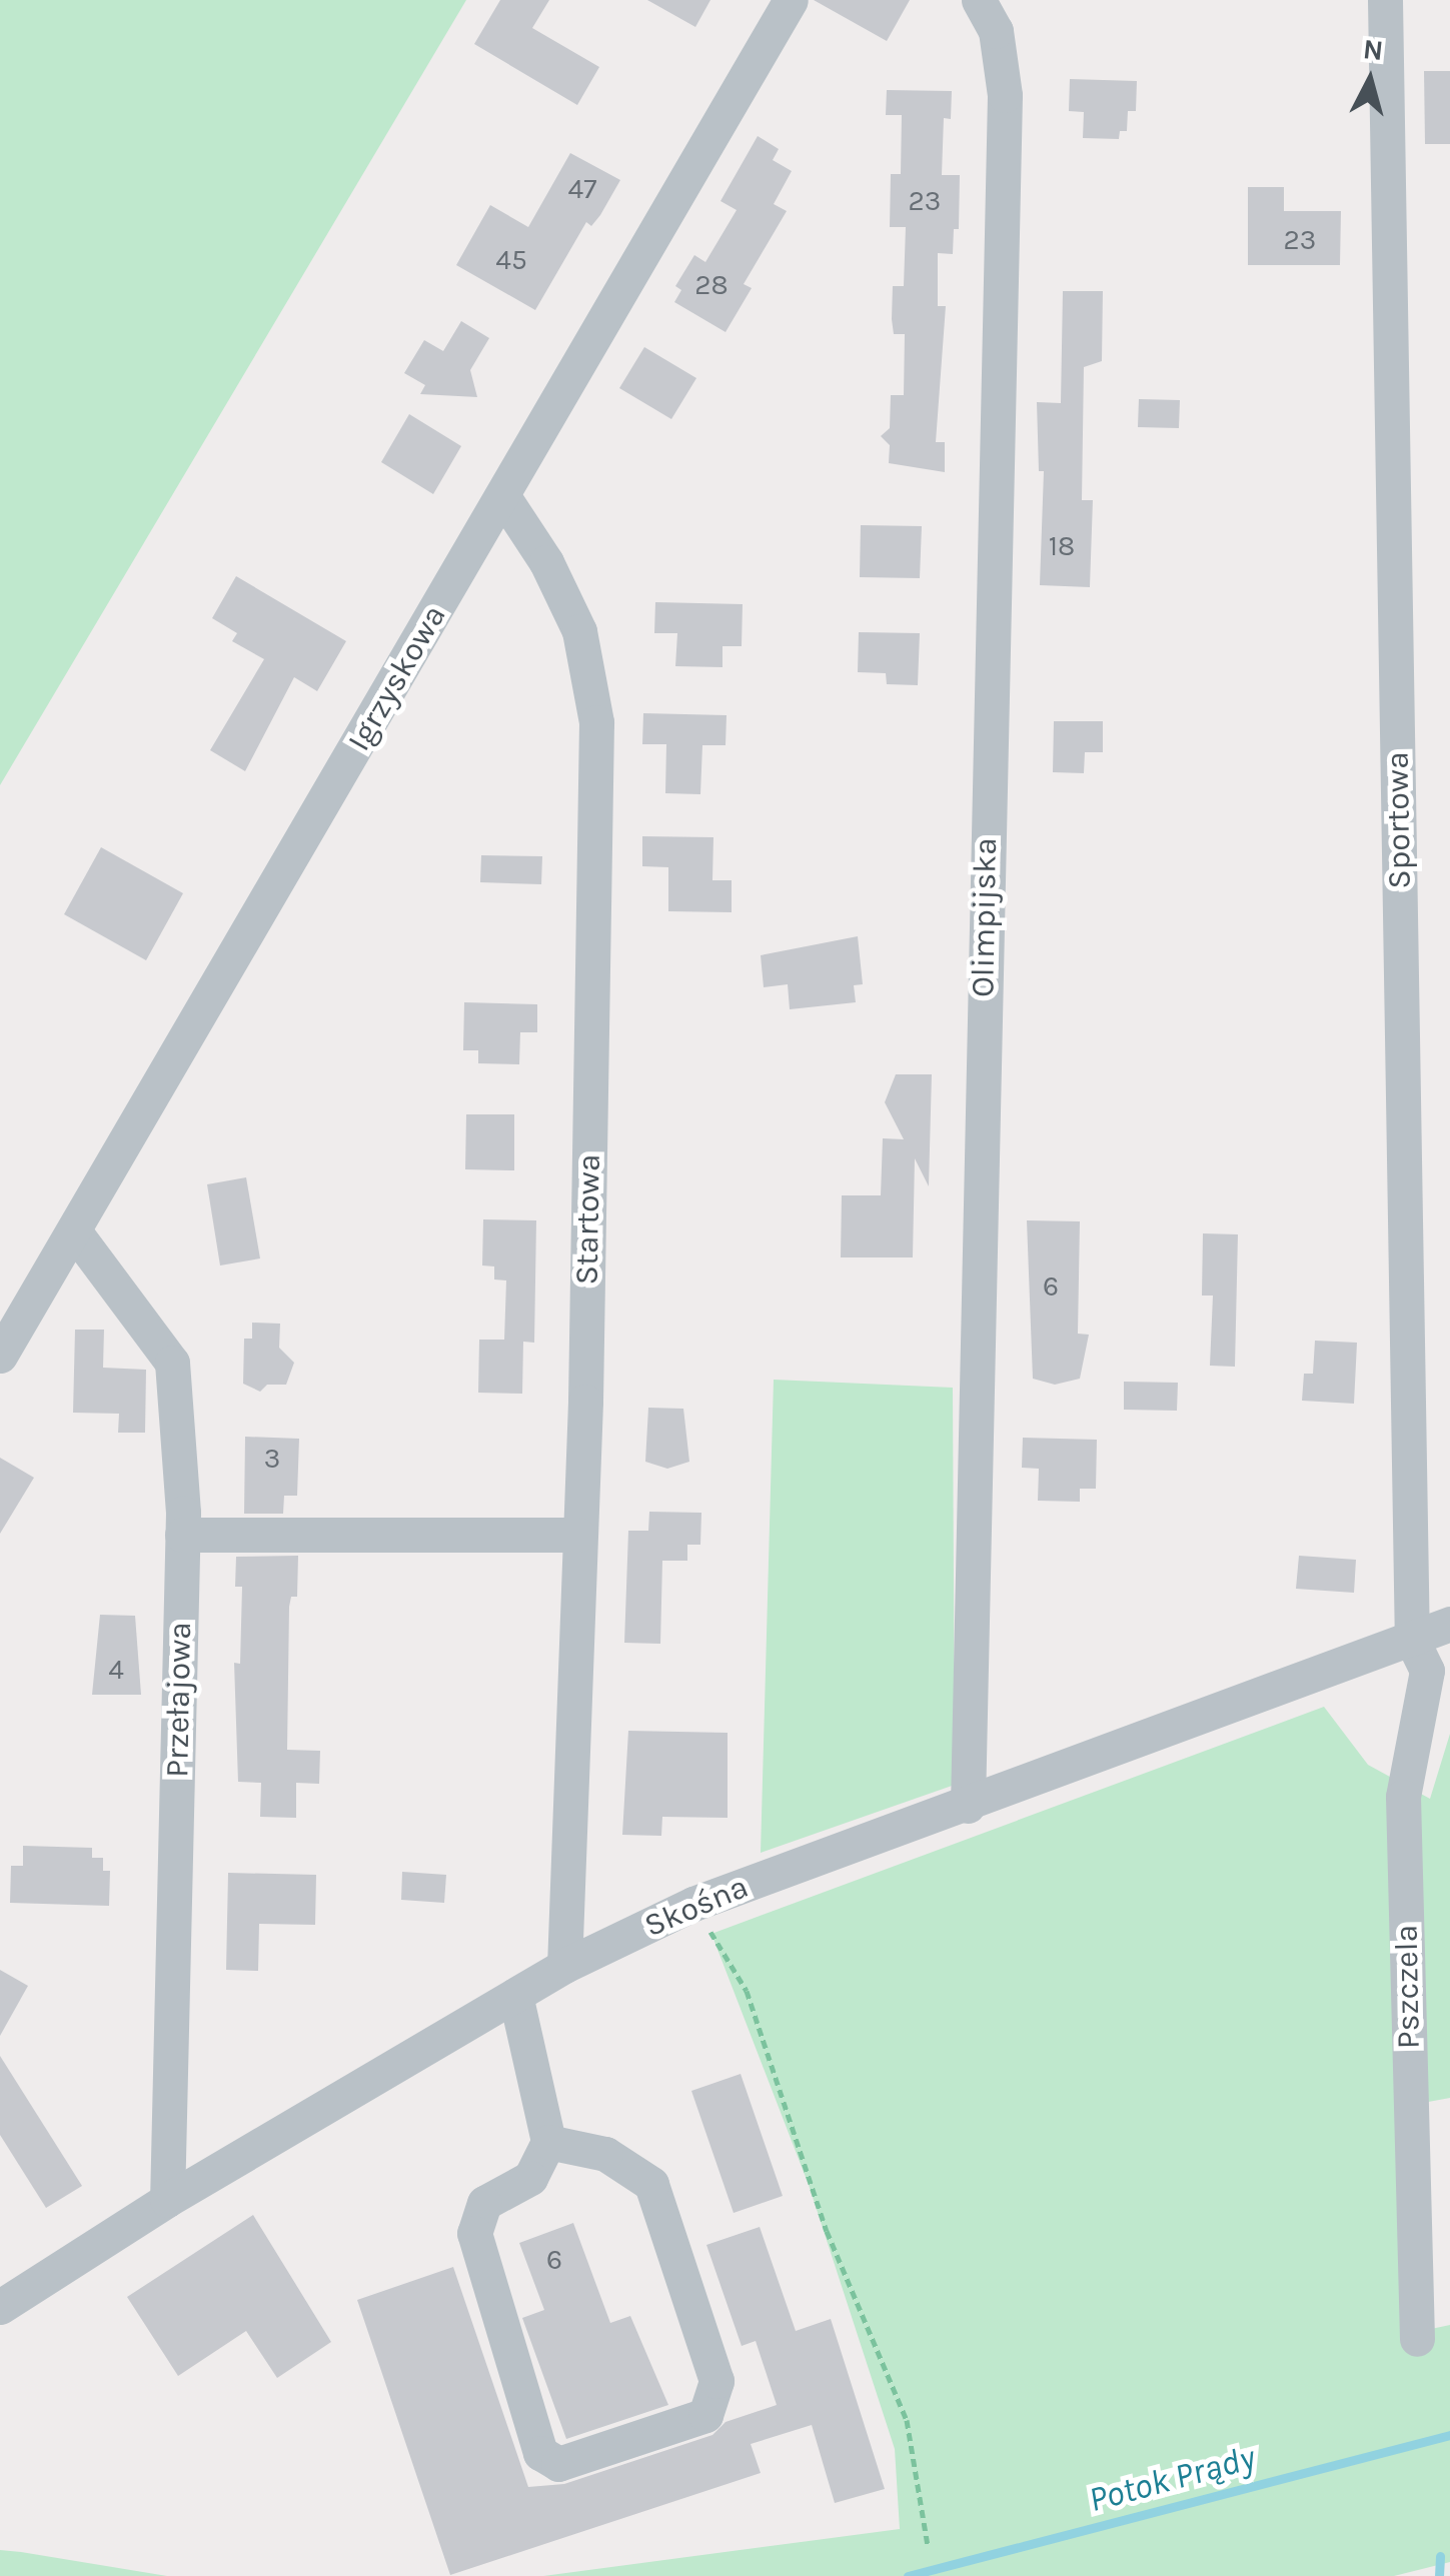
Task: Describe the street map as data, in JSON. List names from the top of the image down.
{
  "streets": {
    "street": [
      "Igrzyskowa",
      "Sportowa",
      "Olimpijska",
      "Startowa",
      "Przełajowa",
      "Skośna",
      "Pszczela"
    ]
  },
  "crossings": [
    ["Igrzyskowa", "Startowa"],
    ["Igrzyskowa", "Przełajowa"],
    ["Sportowa", "Skośna"],
    ["Sportowa", "Pszczela"],
    ["Olimpijska", "Skośna"],
    ["Startowa", "Skośna"],
    ["Przełajowa", "Skośna"],
    ["Skośna", "Pszczela"]
  ],
  "water": ["Potok Prądy"],
  "house_numbers": [
    "47",
    "23",
    "23",
    "45",
    "28",
    "18",
    "6",
    "3",
    "4",
    "6"
  ],
  "north": "top"
}
